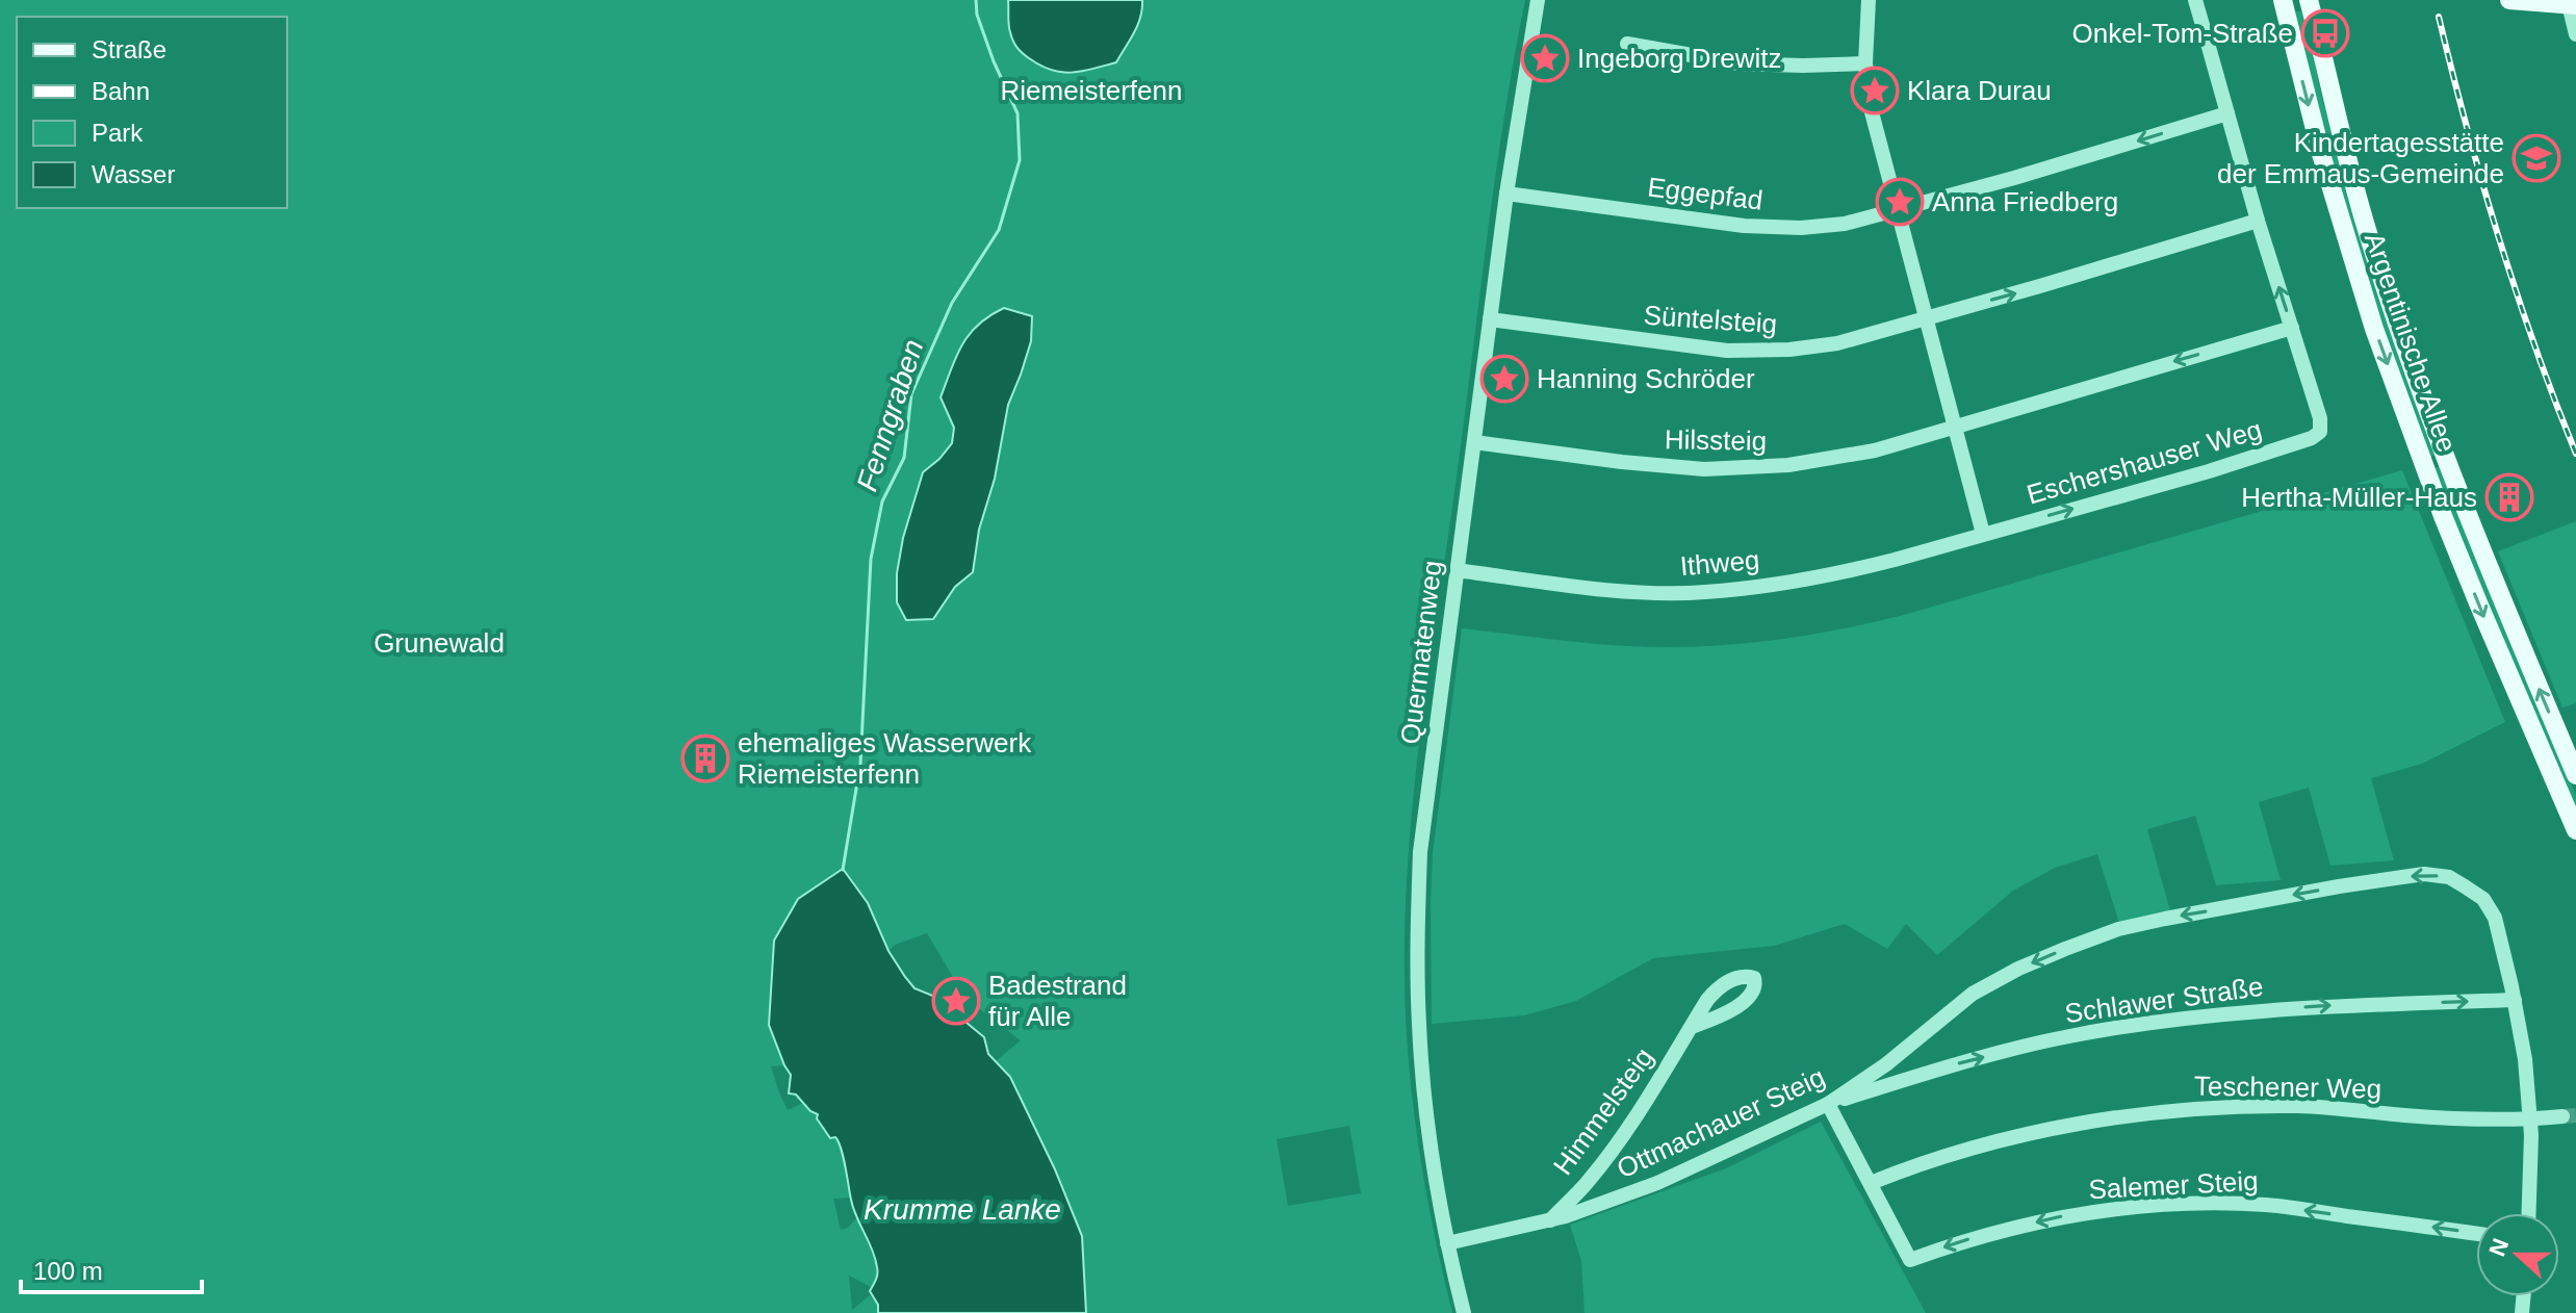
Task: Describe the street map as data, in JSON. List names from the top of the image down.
{
  "streets": {
    "main road": ["Argentinische Allee"],
    "street": [
      "Eggepfad",
      "Süntelsteig",
      "Hilssteig",
      "Eschershauser Weg",
      "Ithweg",
      "Quermatenweg",
      "Schlawer Straße",
      "Teschener Weg",
      "Himmelsteig",
      "Ottmachauer Steig",
      "Salemer Steig"
    ]
  },
  "crossings": [
    ["Eggepfad", "Quermatenweg"],
    ["Süntelsteig", "Quermatenweg"],
    ["Hilssteig", "Quermatenweg"],
    ["Eschershauser Weg", "Ithweg"],
    ["Ithweg", "Quermatenweg"],
    ["Quermatenweg", "Ottmachauer Steig"],
    ["Schlawer Straße", "Ottmachauer Steig"],
    ["Teschener Weg", "Salemer Steig"],
    ["Himmelsteig", "Ottmachauer Steig"]
  ],
  "one_way": ["Schlawer Straße", "Ottmachauer Steig", "Salemer Steig"],
  "water": ["Fenngraben", "Krumme Lanke"],
  "parks": ["Riemeisterfenn", "Grunewald"],
  "places": {
    "bus stop": ["Onkel-Tom-Straße"],
    "place": [
      "Ingeborg Drewitz",
      "Klara Durau",
      "Anna Friedberg",
      "Hanning Schröder",
      "Badestrand für Alle"
    ],
    "school or university": ["Kindertagesstätte der Emmaus-Gemeinde"],
    "building": ["Hertha-Müller-Haus", "ehemaliges Wasserwerk Riemeisterfenn"]
  },
  "legend": [
    "Straße",
    "Bahn",
    "Park",
    "Wasser"
  ],
  "scale_bar": "100 m",
  "north": "left"
}
